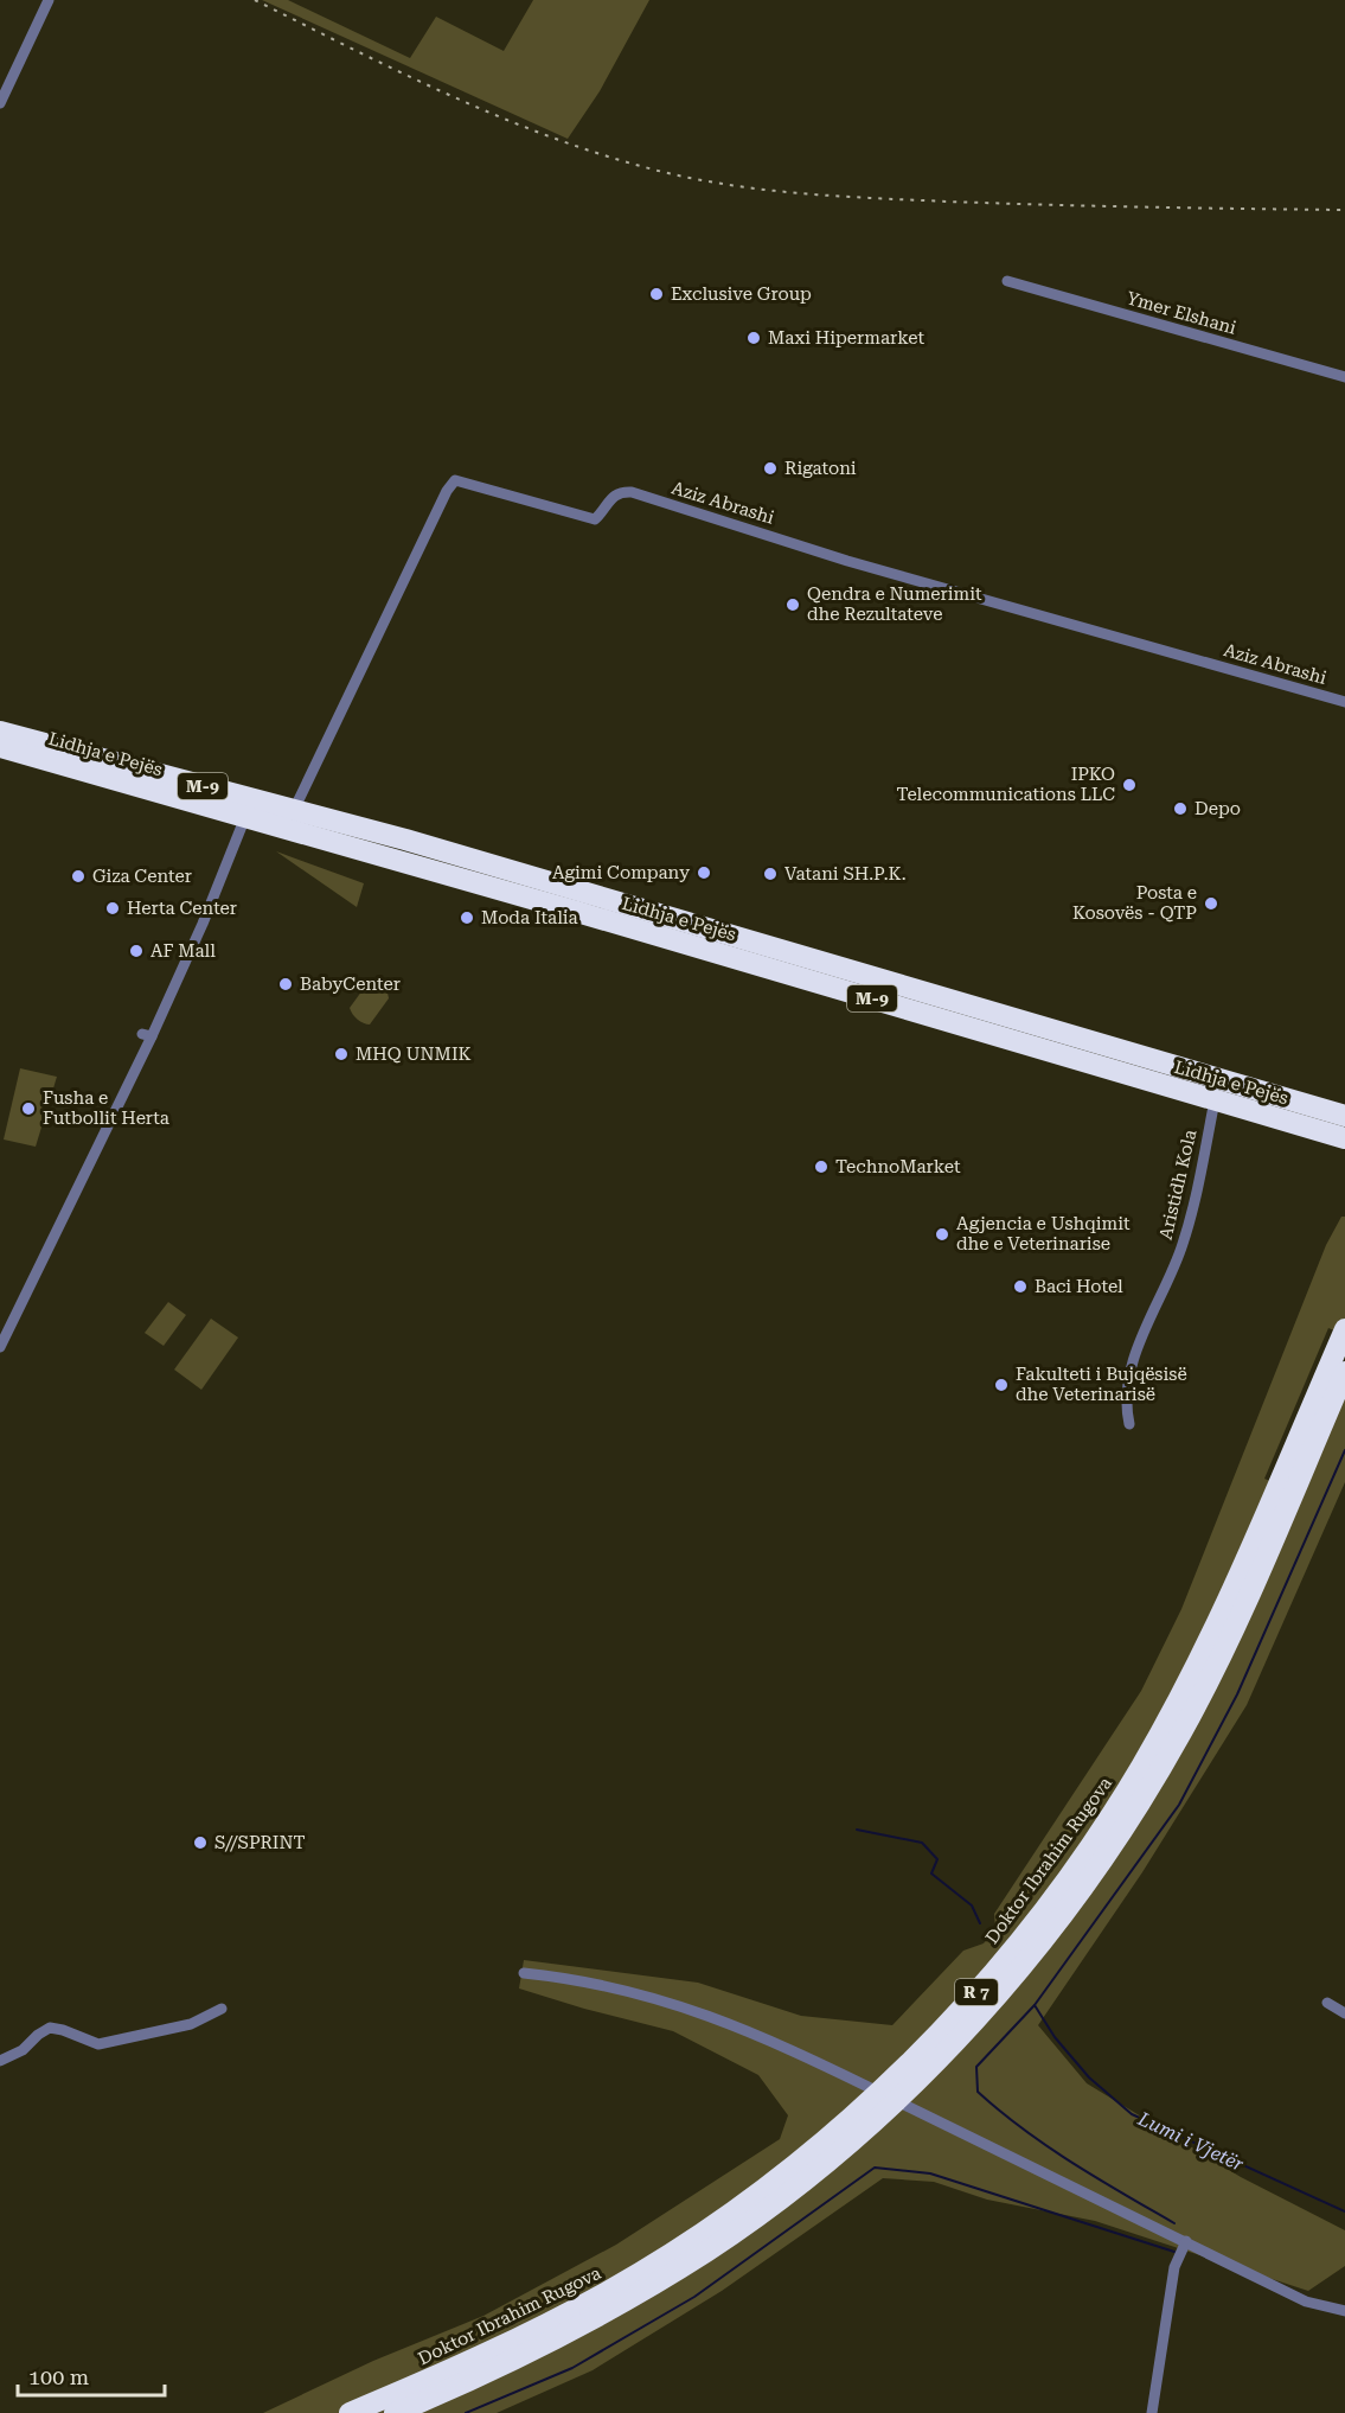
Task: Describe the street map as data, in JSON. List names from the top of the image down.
{
  "streets": {
    "highway": [
      "Lidhja e Pejës",
      "M-9",
      "Doktor Ibrahim Rugova",
      "R 7"
    ],
    "street": ["Ymer Elshani", "Aziz Abrashi", "Aristidh Kola"]
  },
  "crossings": [
    ["Aziz Abrashi", "Lidhja e Pejës"],
    ["Lidhja e Pejës", "Aristidh Kola"]
  ],
  "water": ["Lumi i Vjetër"],
  "places": [
    "Exclusive Group",
    "Maxi Hipermarket",
    "Rigatoni",
    "Qendra e Numerimit dhe Rezultateve",
    "IPKO Telecommunications LLC",
    "Depo",
    "Agimi Company",
    "Vatani SH.P.K.",
    "Giza Center",
    "Posta e Kosovës - QTP",
    "Herta Center",
    "Moda Italia",
    "AF Mall",
    "BabyCenter",
    "MHQ UNMIK",
    "Fusha e Futbollit Herta",
    "TechnoMarket",
    "Agjencia e Ushqimit dhe e Veterinarise",
    "Baci Hotel",
    "Fakulteti i Bujqësisë dhe Veterinarisë",
    "S//SPRINT"
  ],
  "scale_bar": "100 m"
}
